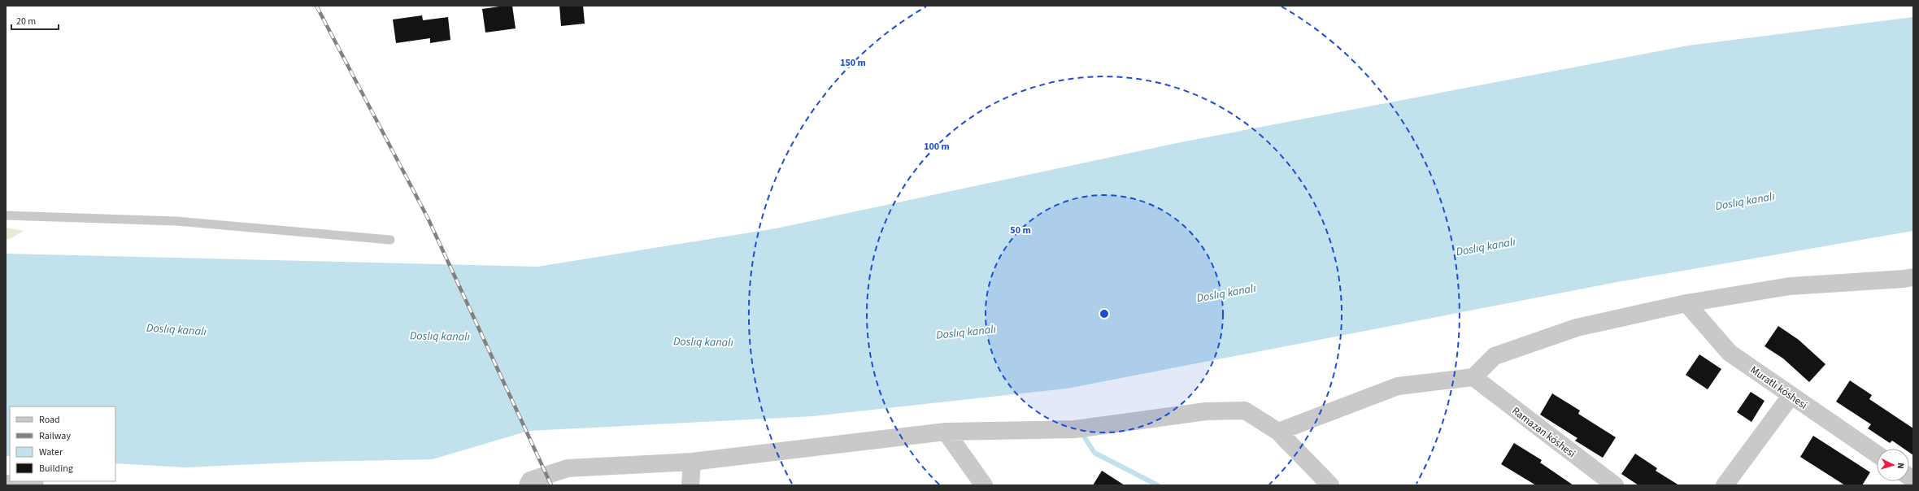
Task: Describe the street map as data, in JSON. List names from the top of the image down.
{
  "streets": {
    "street": ["Muratlı kóshesi", "Ramazan kóshesi"]
  },
  "water": ["Doslıq kanalı"],
  "legend": [
    "Road",
    "Railway",
    "Water",
    "Building"
  ],
  "scale_bar": "20 m",
  "north": "right",
  "rings": ["150 m", "100 m", "50 m"]
}
